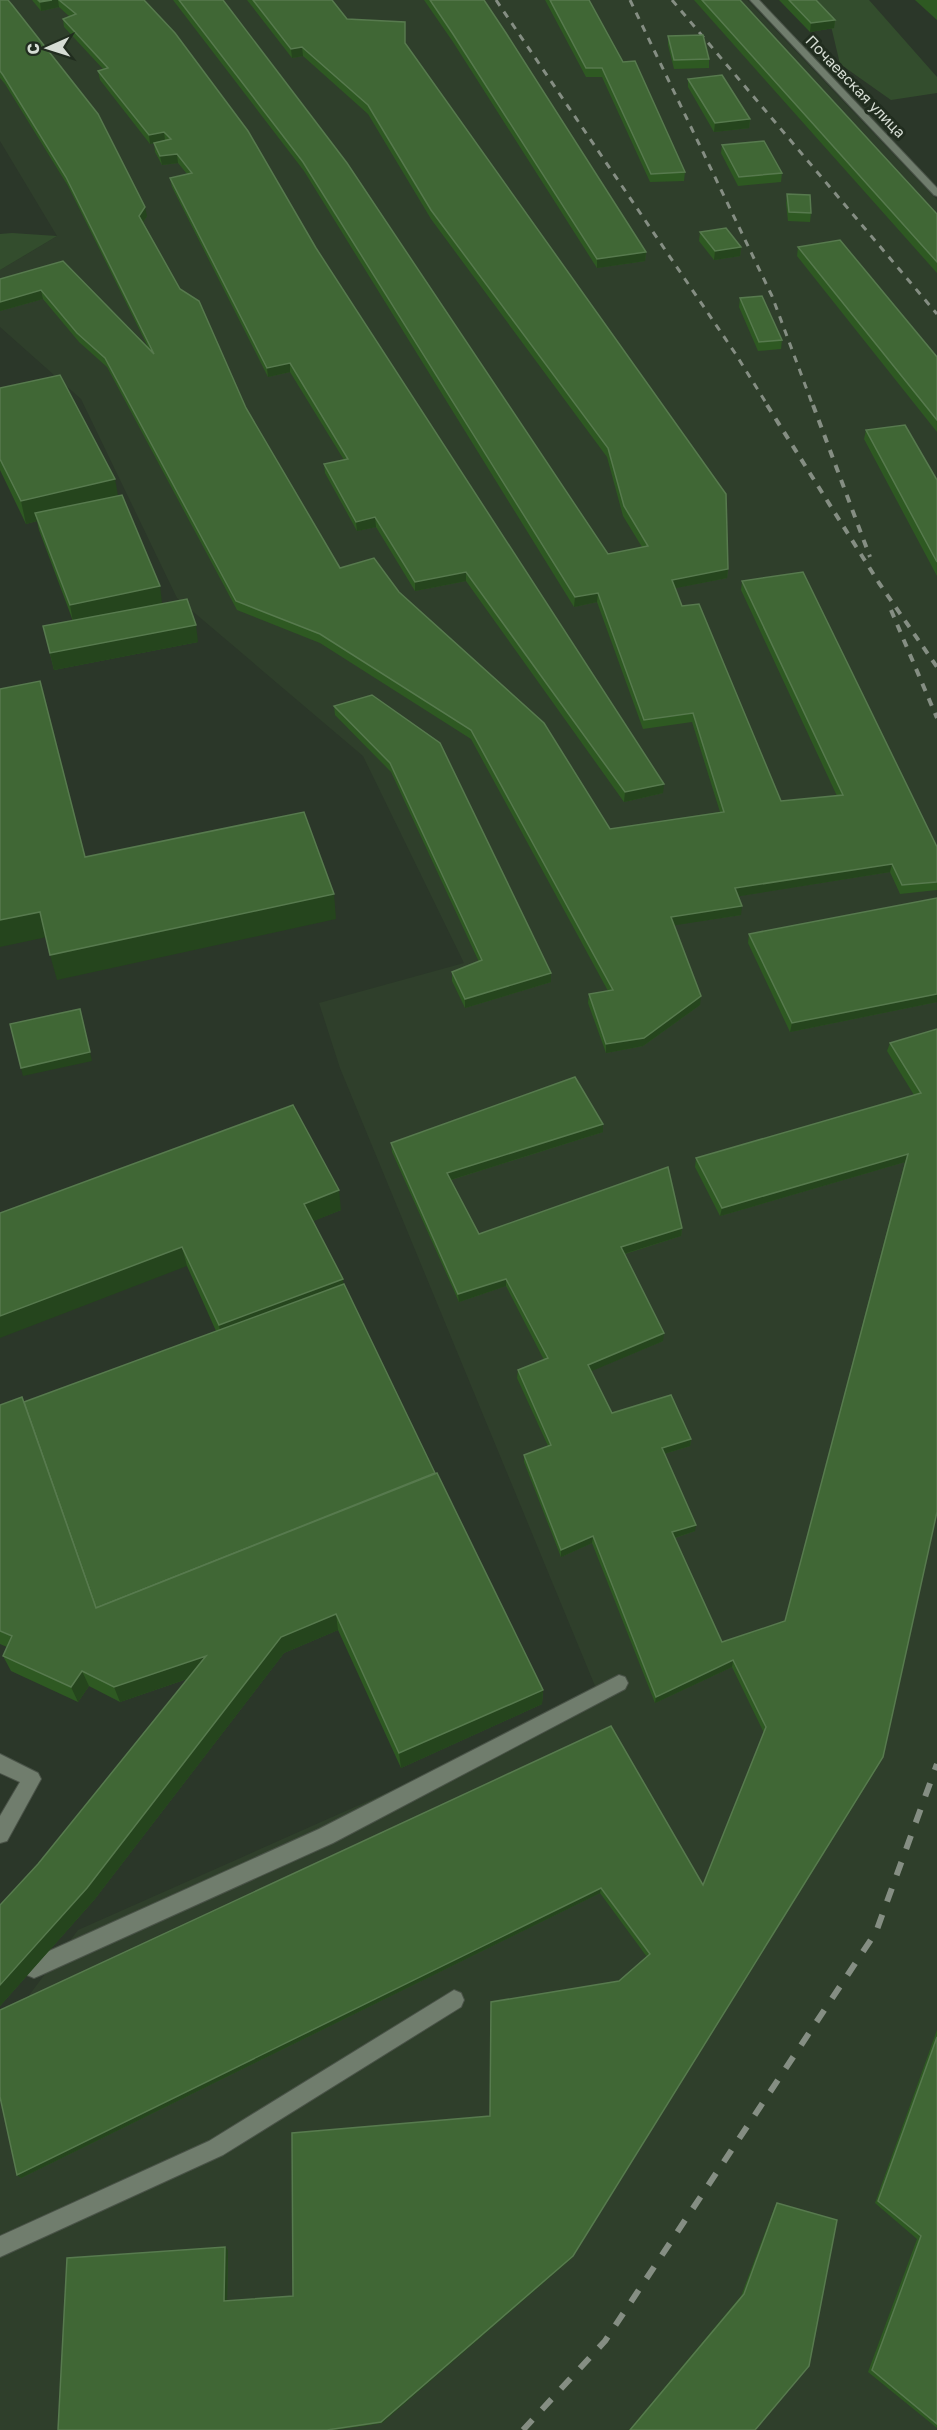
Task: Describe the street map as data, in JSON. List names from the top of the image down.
{
  "streets": {
    "street": ["Почаевская улица"]
  },
  "north": "left"
}
